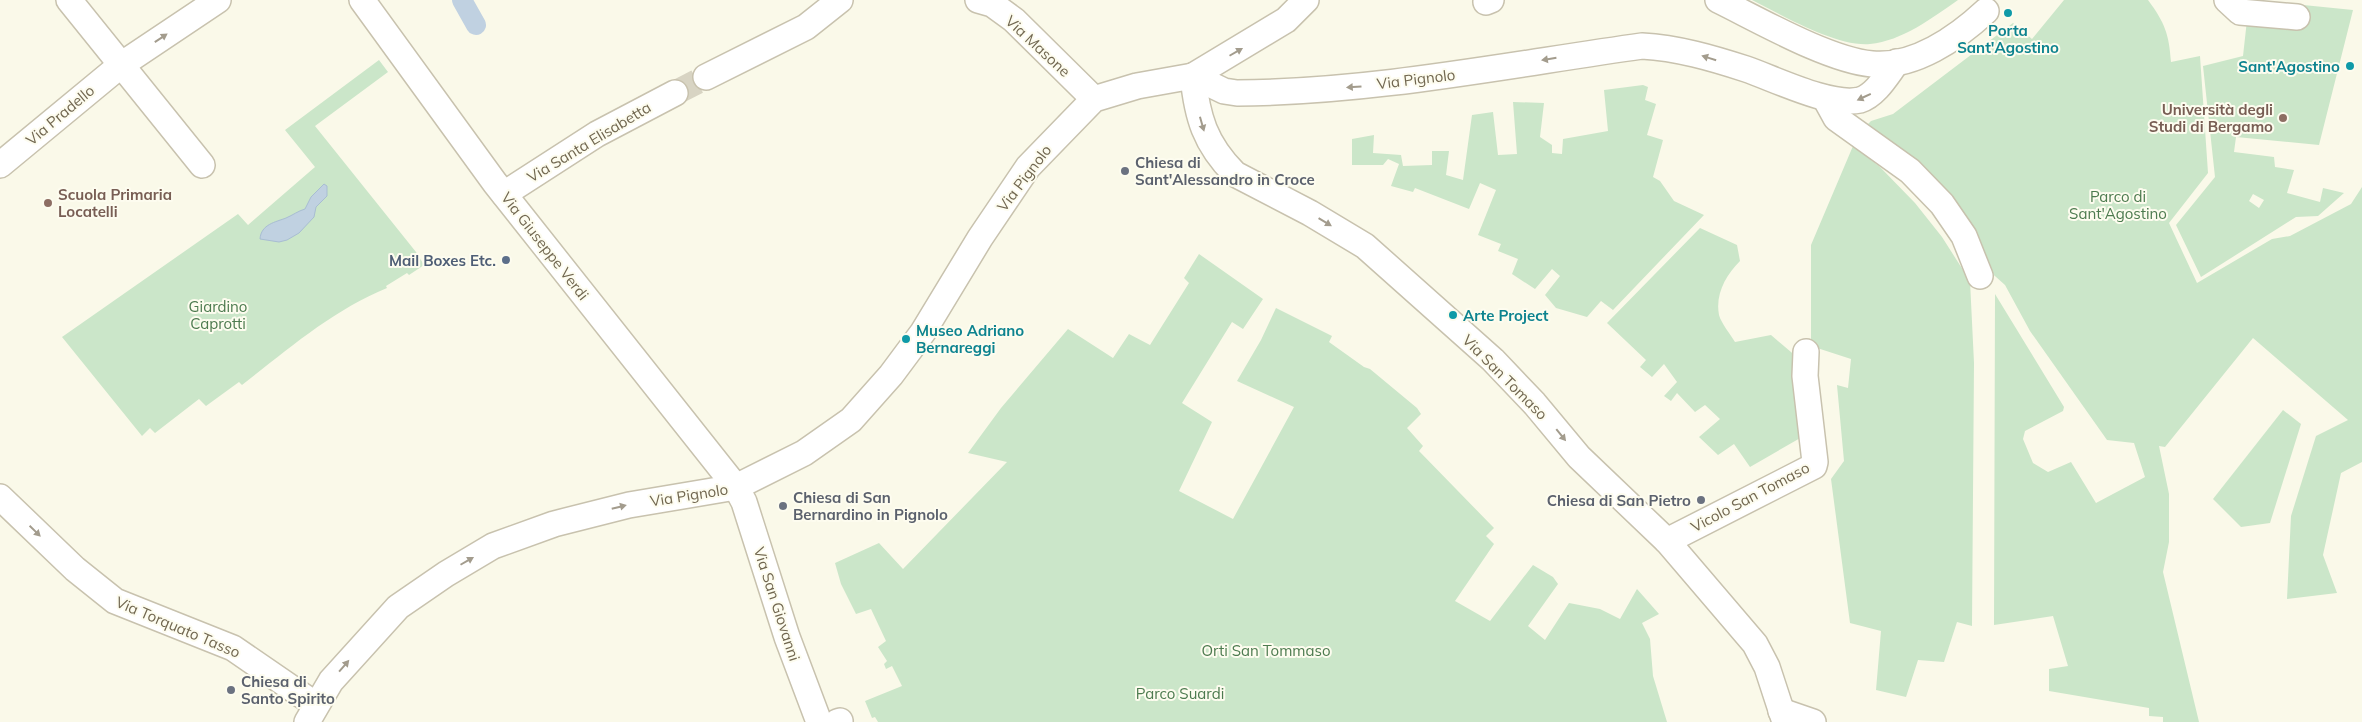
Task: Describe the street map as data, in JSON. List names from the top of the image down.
{
  "streets": {
    "street": [
      "Via Masone",
      "Via Pignolo",
      "Via Pradello",
      "Via Santa Elisabetta",
      "Via Giuseppe Verdi",
      "Via San Tomaso",
      "Vicolo San Tomaso",
      "Via San Giovanni",
      "Via Torquato Tasso"
    ]
  },
  "crossings": [
    ["Via Masone", "Via Pignolo"],
    ["Via Pignolo", "Via Giuseppe Verdi"],
    ["Via Pignolo", "Via San Tomaso"],
    ["Via Pignolo", "Via San Giovanni"],
    ["Via Pignolo", "Via Torquato Tasso"],
    ["Via Santa Elisabetta", "Via Giuseppe Verdi"],
    ["Via Giuseppe Verdi", "Via San Giovanni"],
    ["Via San Tomaso", "Vicolo San Tomaso"]
  ],
  "one_way": ["Via Pradello", "Via San Tomaso", "Via Torquato Tasso"],
  "parks": [
    "Parco di Sant'Agostino",
    "Giardino Caprotti",
    "Orti San Tommaso",
    "Parco Suardi"
  ],
  "places": [
    "Porta Sant'Agostino",
    "Sant'Agostino",
    "Università degli Studi di Bergamo",
    "Chiesa di Sant'Alessandro in Croce",
    "Scuola Primaria Locatelli",
    "Mail Boxes Etc.",
    "Arte Project",
    "Museo Adriano Bernareggi",
    "Chiesa di San Pietro",
    "Chiesa di San Bernardino in Pignolo",
    "Chiesa di Santo Spirito"
  ]
}
